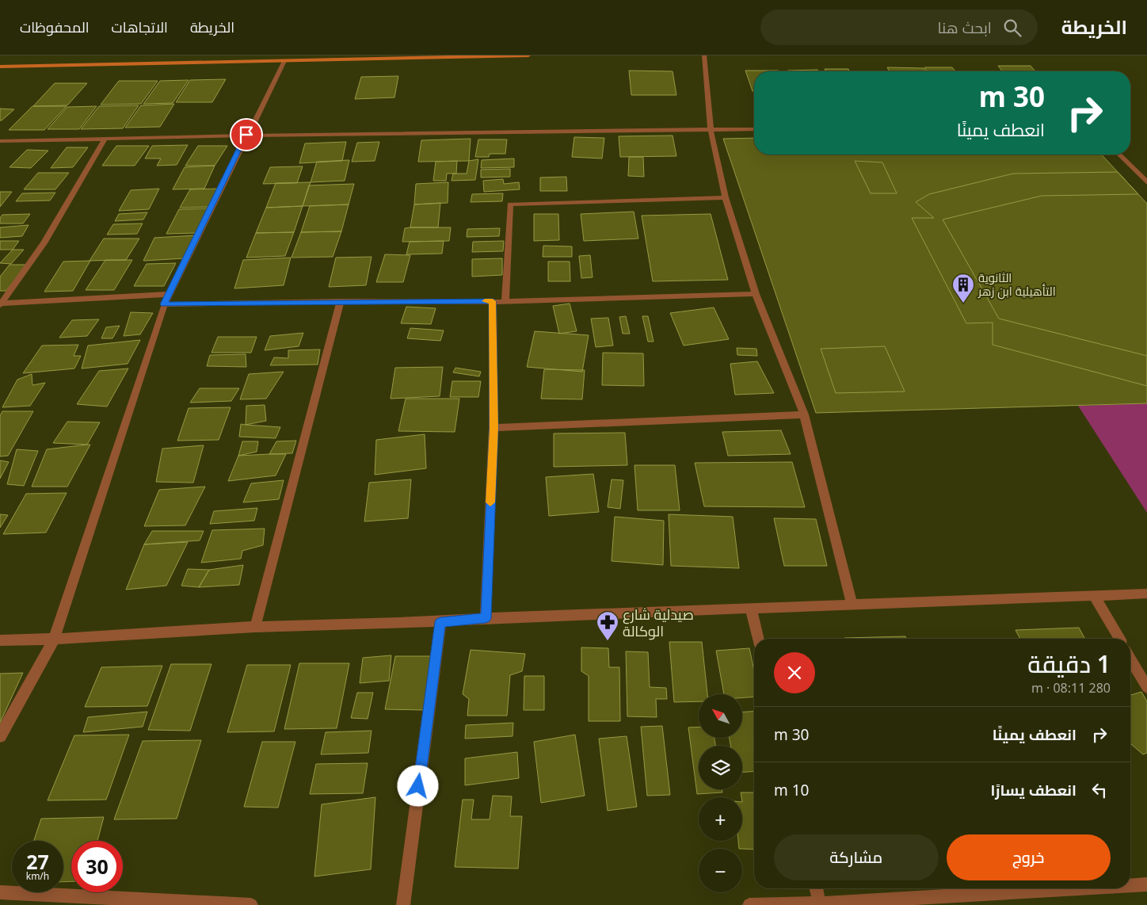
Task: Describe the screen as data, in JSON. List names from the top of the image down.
{
  "places": {
    "building": ["الثانوية التأهيلية ابن زهر"],
    "pharmacy": ["صيدلية شارع الوكالة"]
  },
  "north": "top left",
  "page": {
    "header": "الخريطة",
    "search": "ابحث هنا",
    "nav": ["الخريطة", "الاتجاهات", "المحفوظات"],
    "turn": ["30 m", "انعطف يمينًا"],
    "heading": ["1 دقيقة", "280 m · 08:11"],
    "map_buttons": ["+", "−"],
    "list": [
      {
        "name": "انعطف يمينًا",
        "value": "30 m"
      },
      {
        "name": "انعطف يسارًا",
        "value": "10 m"
      }
    ],
    "buttons": ["خروج", "مشاركة"],
    "speed": "27 km/h",
    "limit": "30"
  }
}
